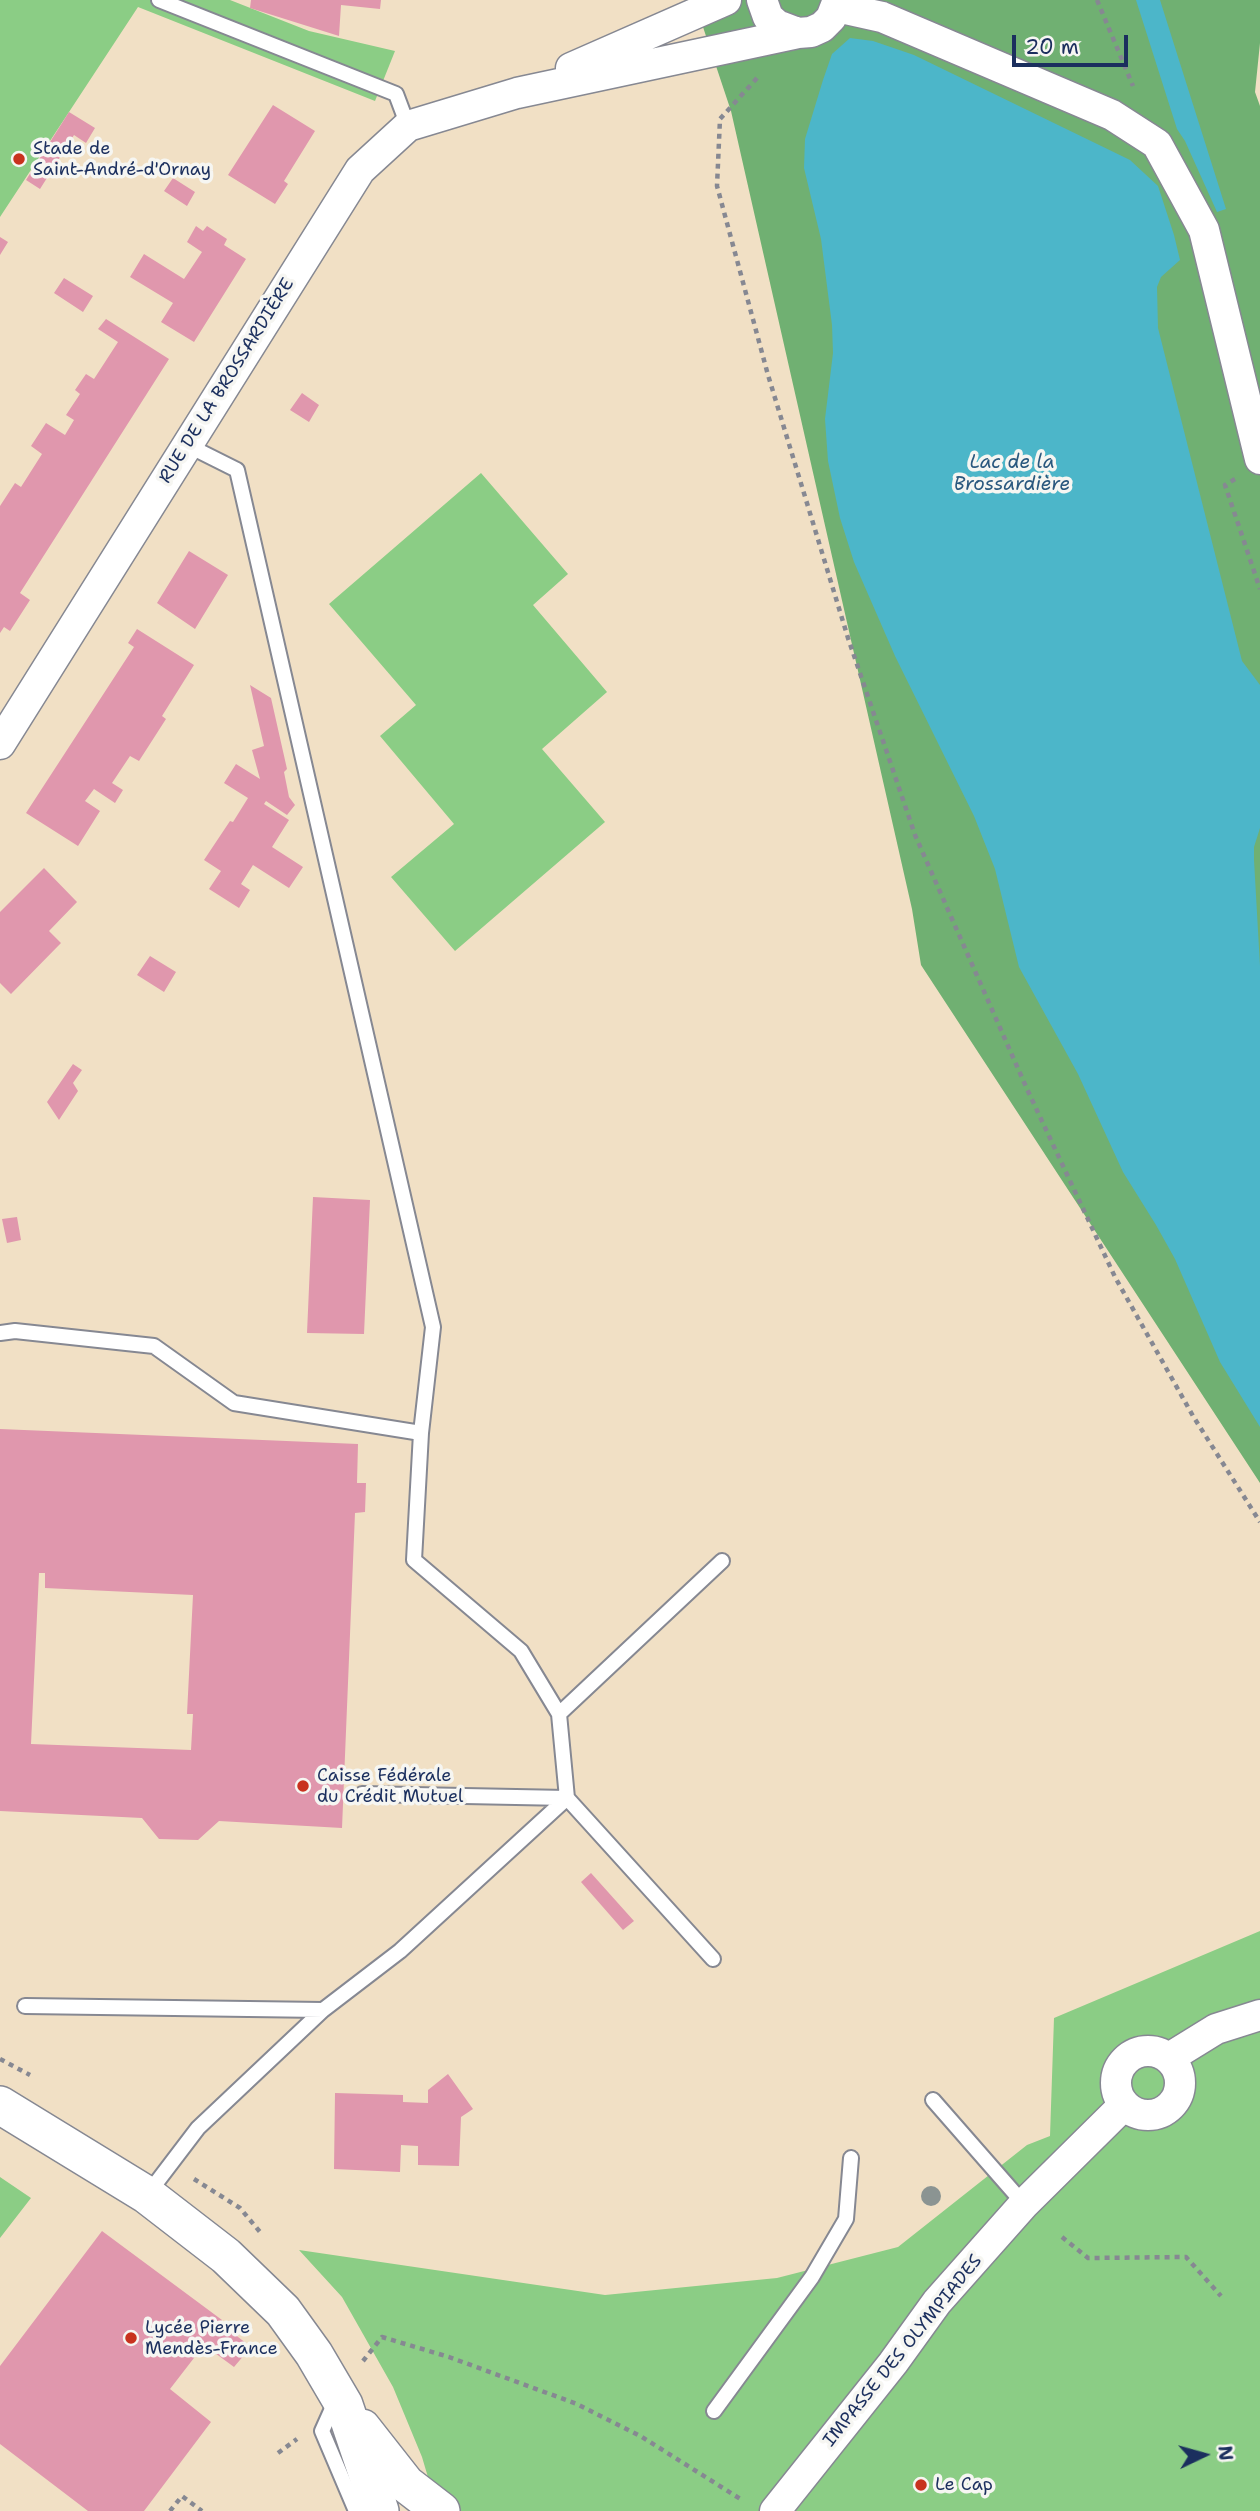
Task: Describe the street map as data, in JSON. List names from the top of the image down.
{
  "streets": {
    "street": ["RUE DE LA BROSSARDIÈRE", "IMPASSE DES OLYMPIADES"]
  },
  "water": ["Lac de la Brossardière"],
  "places": [
    "Stade de Saint-André-d'Ornay",
    "Caisse Fédérale du Crédit Mutuel",
    "Lycée Pierre Mendès-France",
    "Le Cap"
  ],
  "scale_bar": "20 m",
  "north": "right"
}
